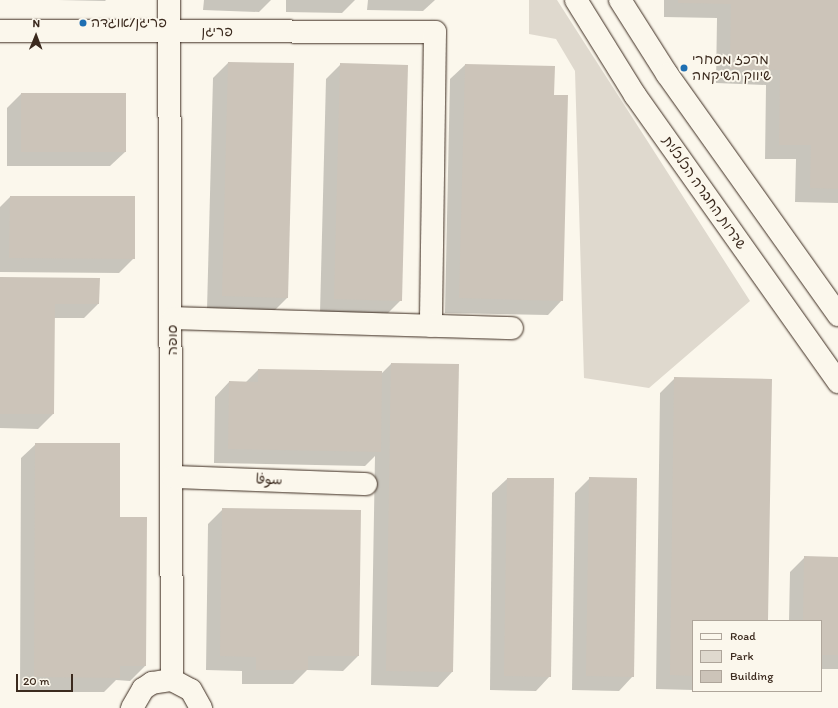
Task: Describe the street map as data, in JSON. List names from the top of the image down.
{
  "streets": {
    "street": [
      "פריגן",
      "שדרות החברה הכלכלית",
      "סופה",
      "سوفا"
    ]
  },
  "crossings": [
    ["פריגן", "סופה"],
    ["סופה", "سوفا"]
  ],
  "places": ["פריגן/אוגדה", "מרכז מסחרי שיווק השיקמה"],
  "legend": ["Road", "Park", "Building"],
  "scale_bar": "20 m",
  "north": "top"
}
